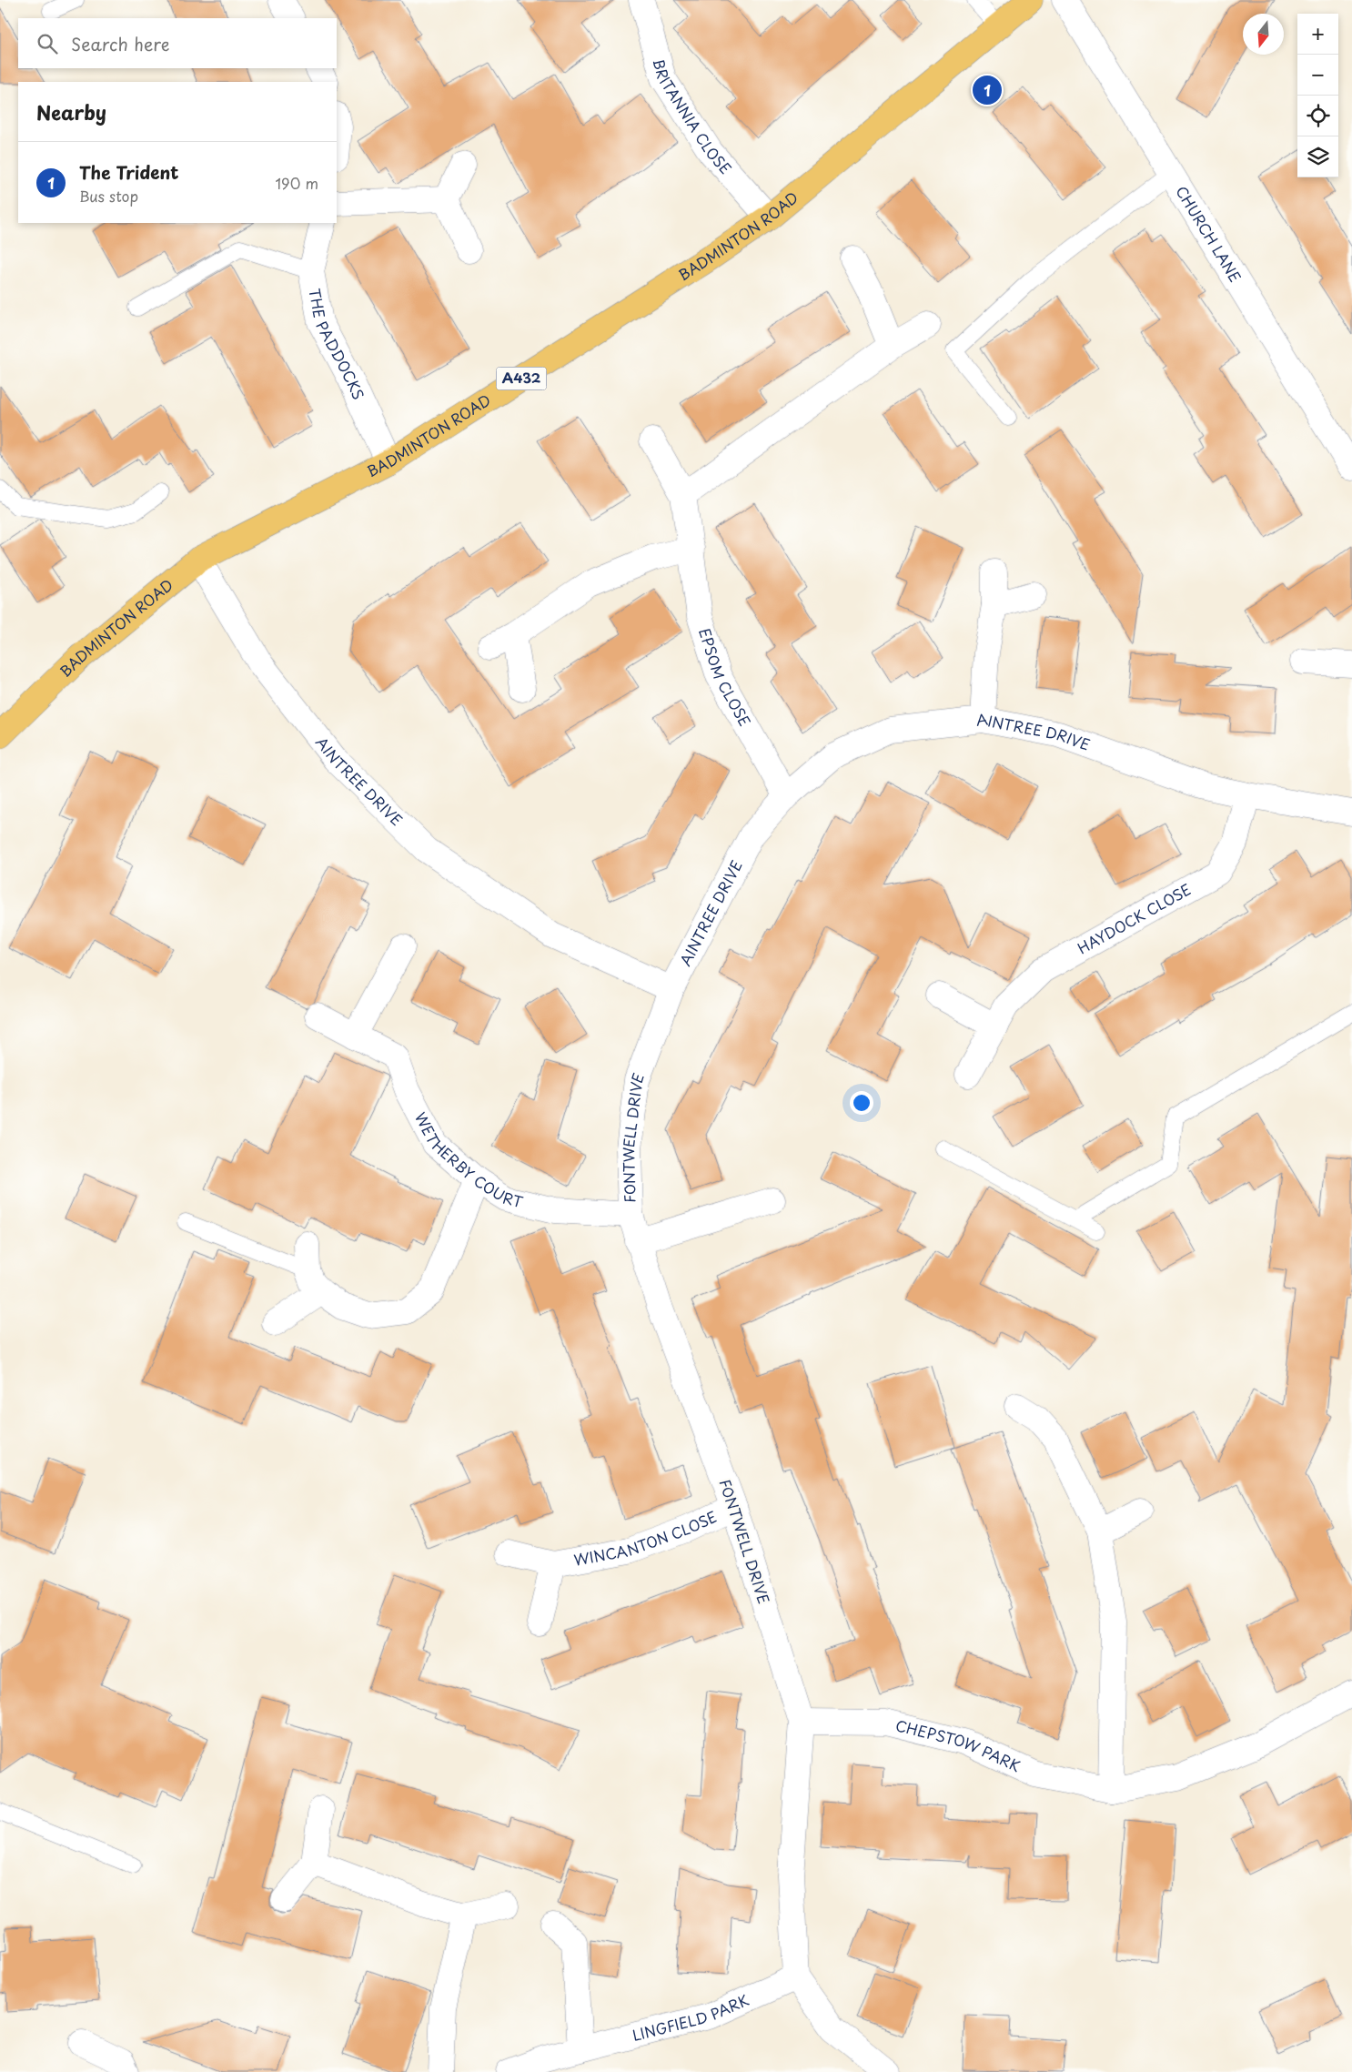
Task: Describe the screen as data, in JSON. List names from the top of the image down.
{
  "streets": {
    "main road": ["BADMINTON ROAD", "A432"],
    "street": [
      "BRITANNIA CLOSE",
      "CHURCH LANE",
      "THE PADDOCKS",
      "EPSOM CLOSE",
      "AINTREE DRIVE",
      "HAYDOCK CLOSE",
      "FONTWELL DRIVE",
      "WETHERBY COURT",
      "WINCANTON CLOSE",
      "CHEPSTOW PARK",
      "LINGFIELD PARK"
    ]
  },
  "crossings": [
    ["BRITANNIA CLOSE", "BADMINTON ROAD"],
    ["BADMINTON ROAD", "THE PADDOCKS"],
    ["BADMINTON ROAD", "AINTREE DRIVE"],
    ["EPSOM CLOSE", "AINTREE DRIVE"],
    ["AINTREE DRIVE", "HAYDOCK CLOSE"],
    ["AINTREE DRIVE", "FONTWELL DRIVE"],
    ["FONTWELL DRIVE", "WETHERBY COURT"],
    ["FONTWELL DRIVE", "WINCANTON CLOSE"],
    ["FONTWELL DRIVE", "CHEPSTOW PARK"],
    ["FONTWELL DRIVE", "LINGFIELD PARK"]
  ],
  "north": "bottom",
  "page": {
    "map_buttons": ["+", "−"],
    "search": "Search here",
    "pins": "1",
    "heading": "Nearby",
    "list": [
      {
        "mark": "1",
        "name": "The Trident",
        "note": "Bus stop",
        "value": "190 m"
      }
    ]
  }
}
